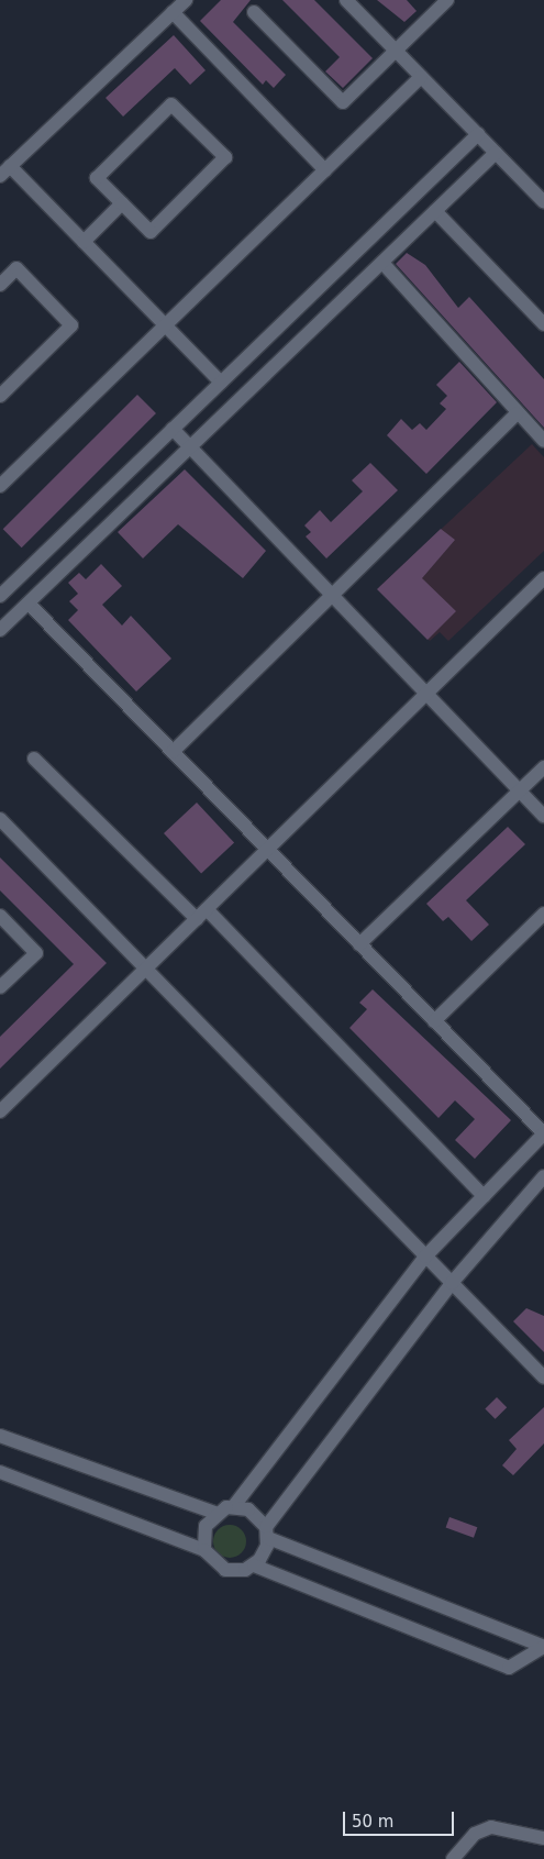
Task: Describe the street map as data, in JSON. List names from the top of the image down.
{
  "scale_bar": "50 m"
}
